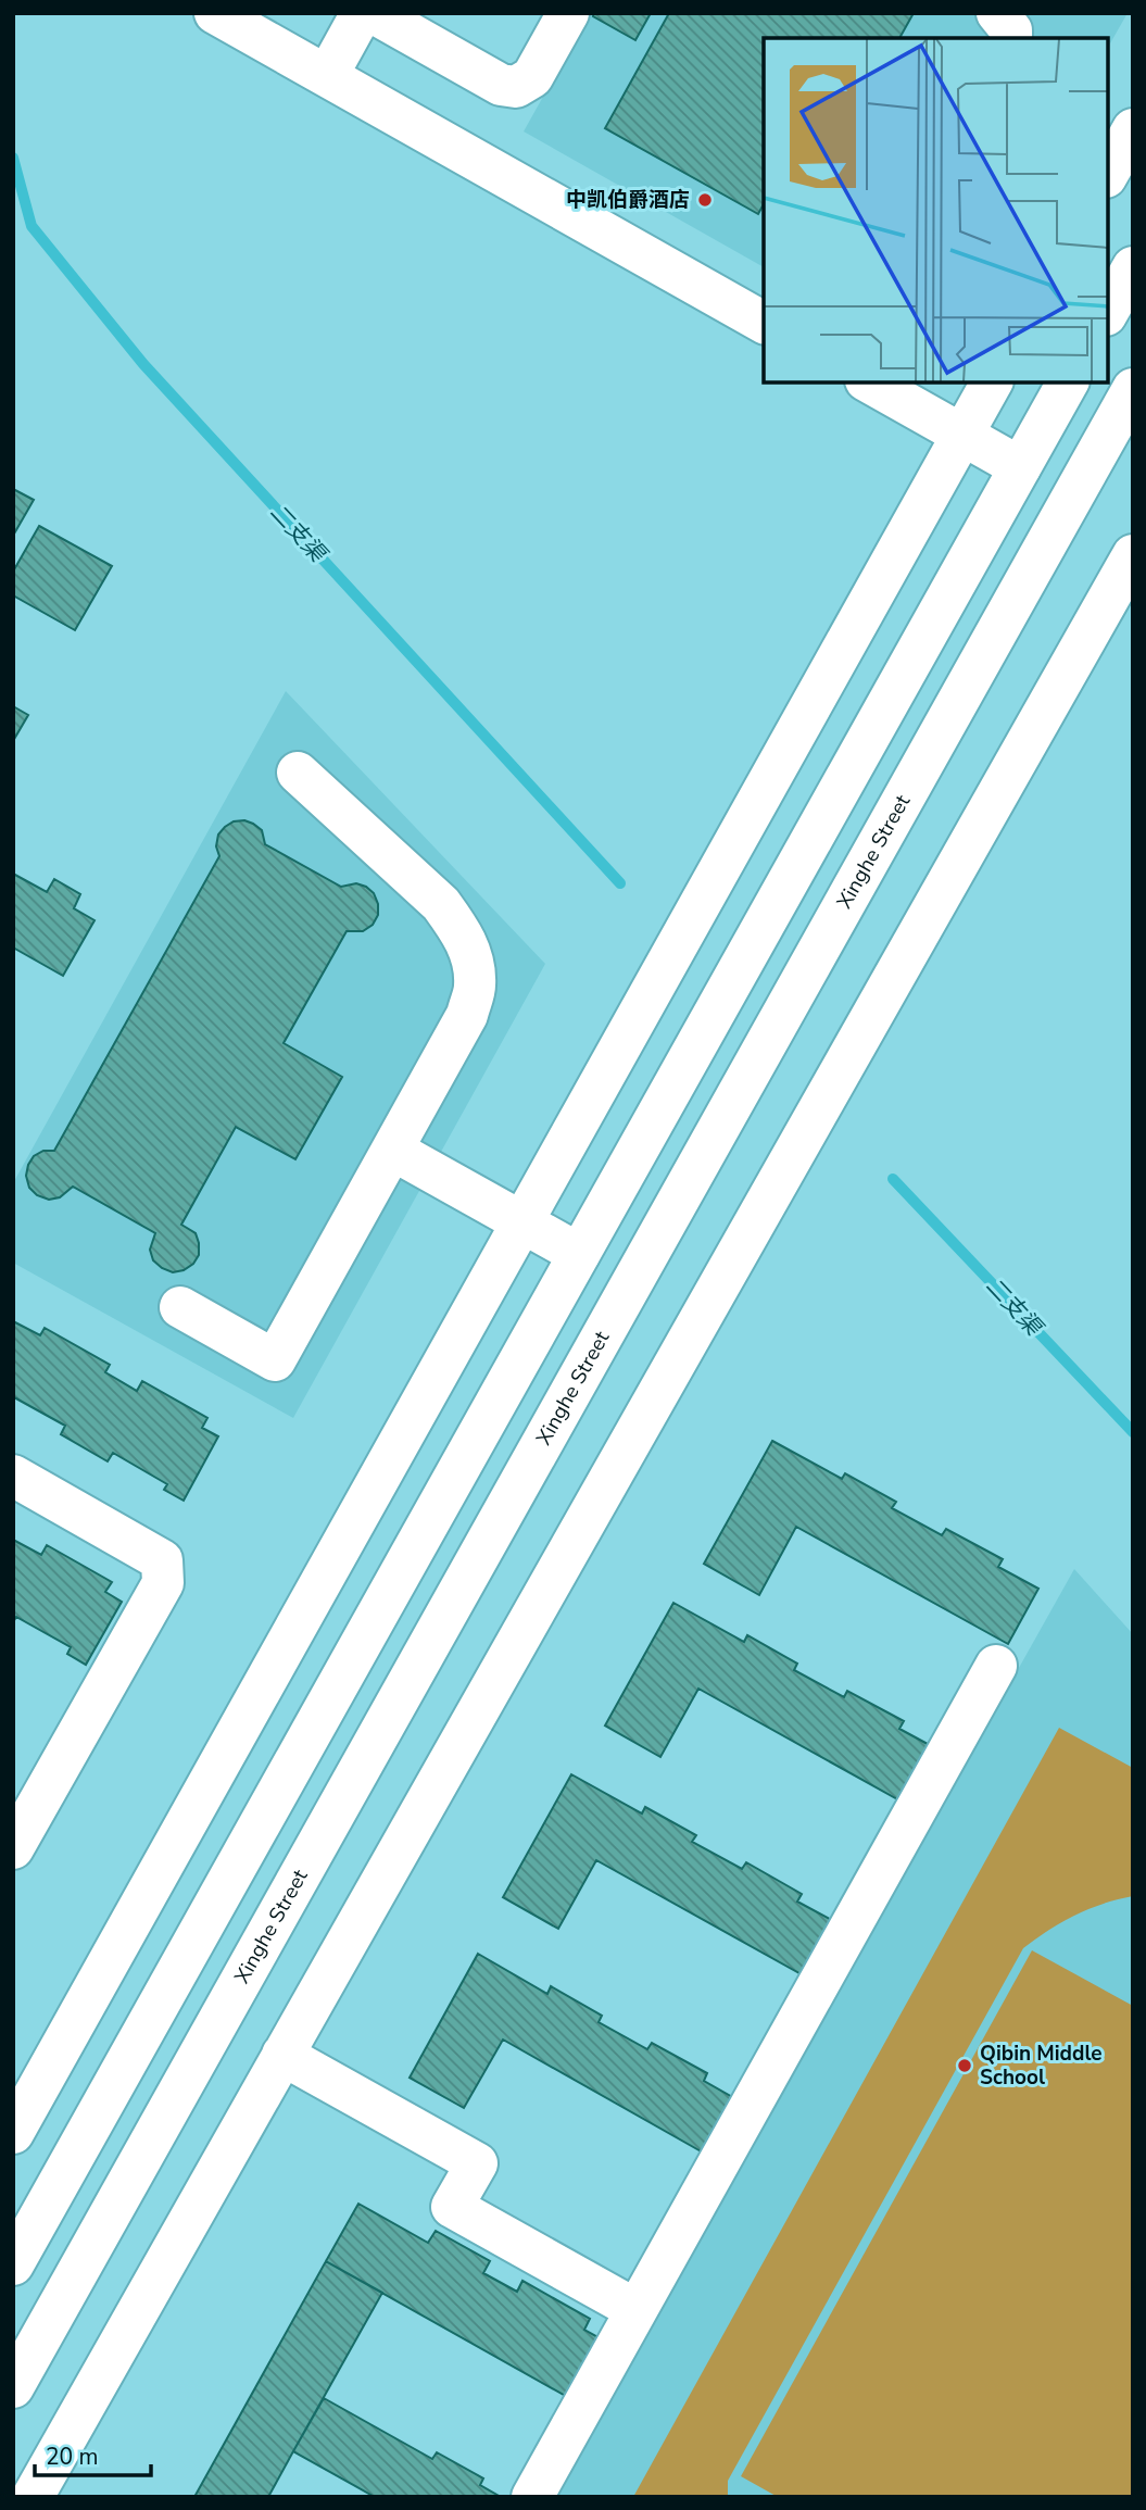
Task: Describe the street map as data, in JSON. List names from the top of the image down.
{
  "streets": {
    "street": ["Xinghe Street"]
  },
  "water": ["二支渠"],
  "places": ["中凯伯爵酒店", "Qibin Middle School"],
  "scale_bar": "20 m"
}
